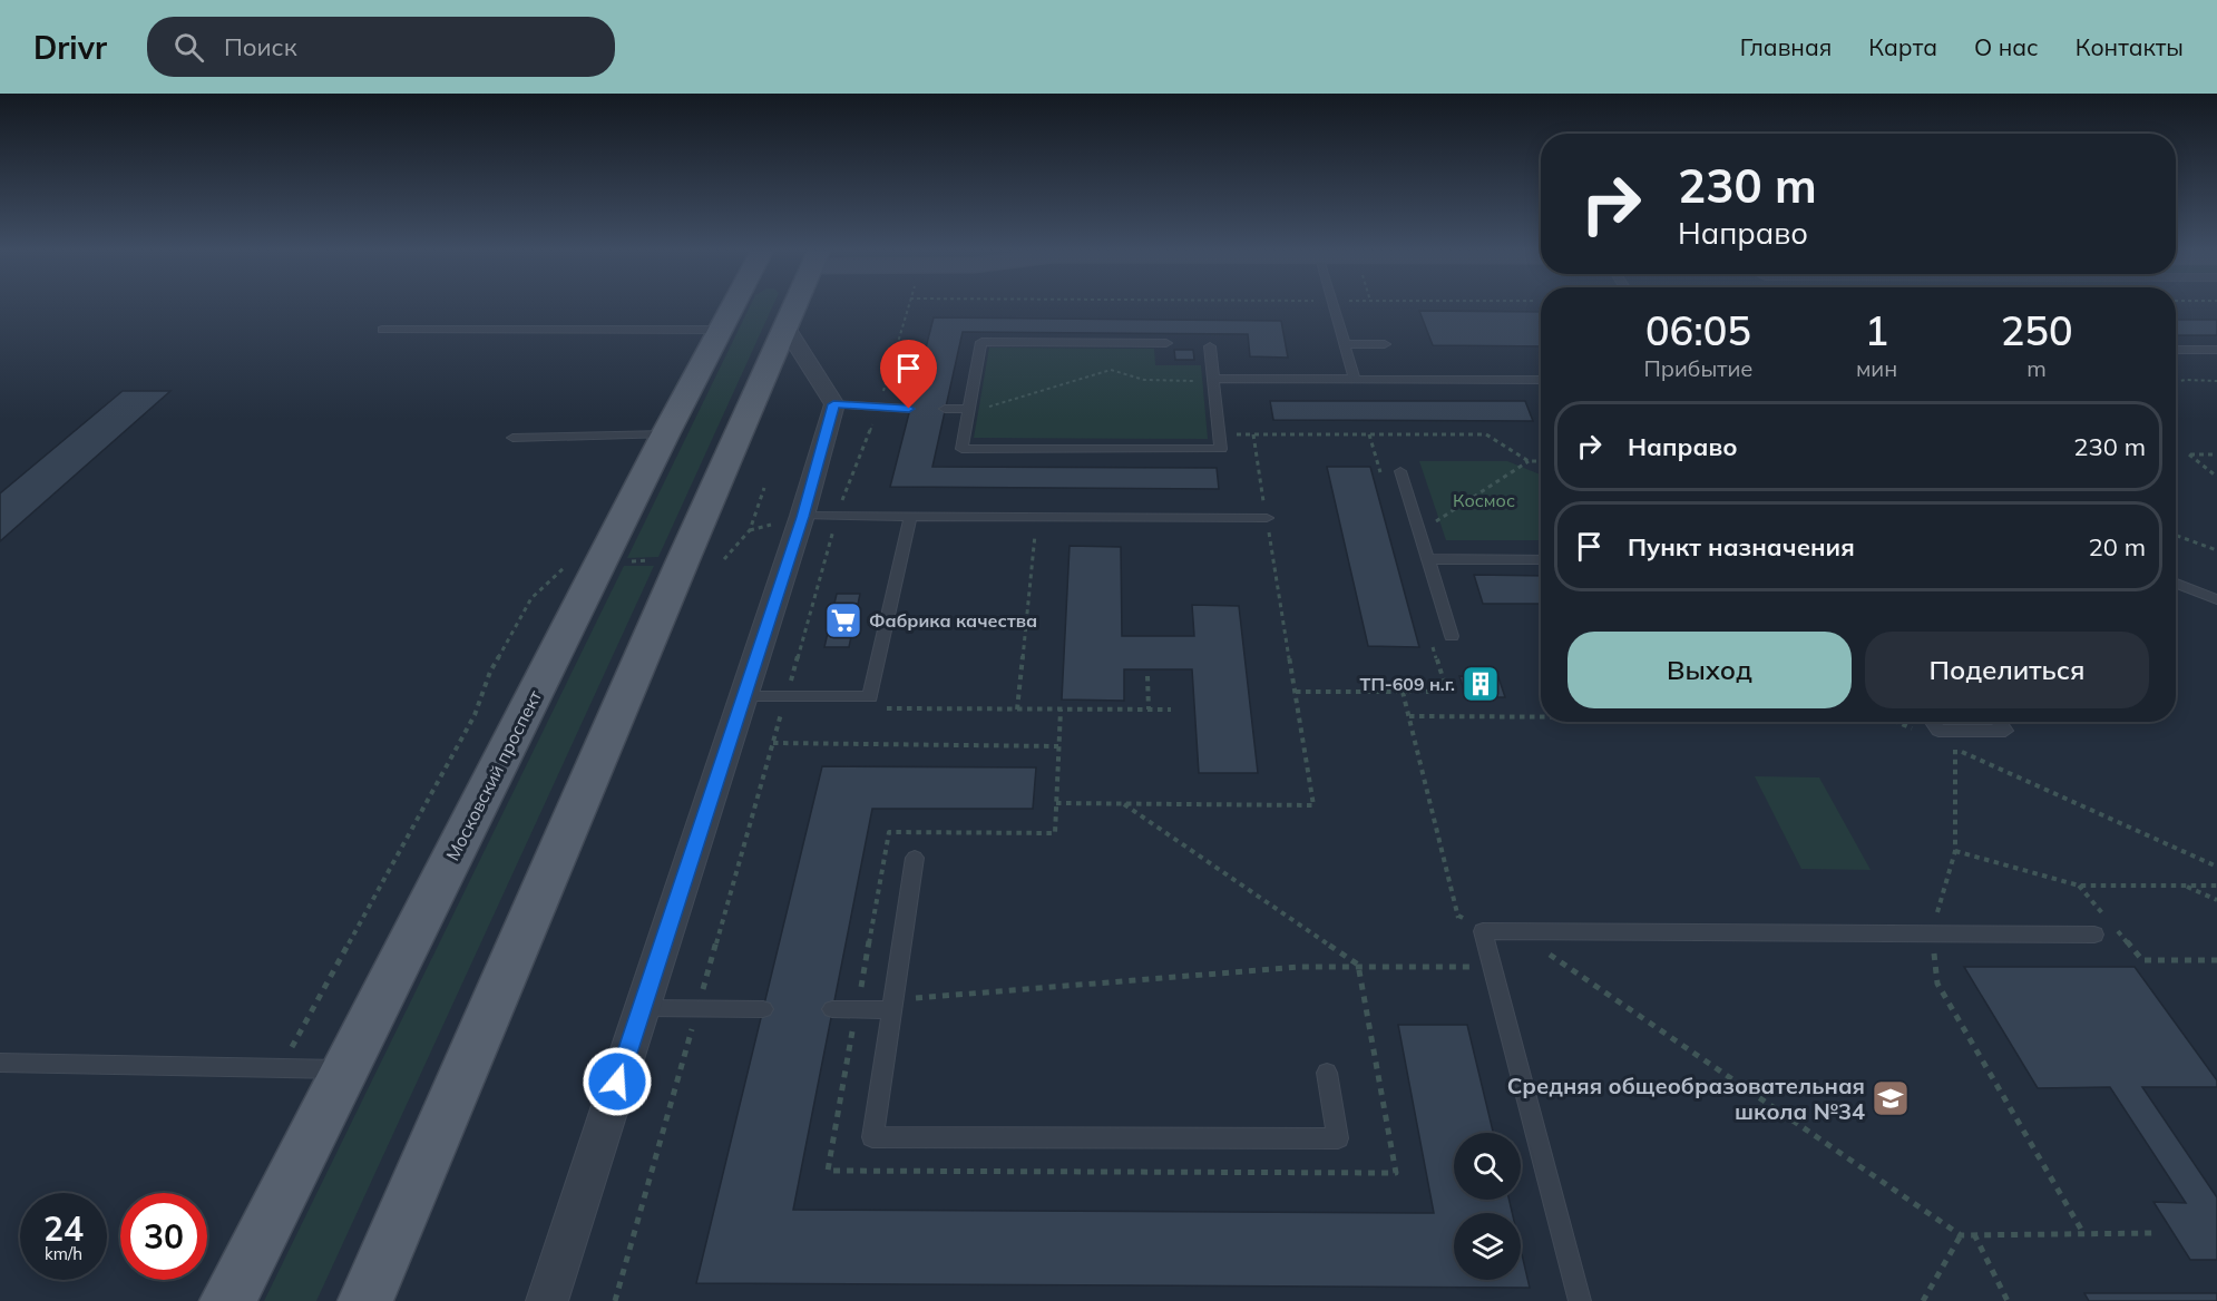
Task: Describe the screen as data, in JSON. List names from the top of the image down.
{
  "streets": {
    "main road": ["Московский проспект"]
  },
  "parks": ["Космос"],
  "places": {
    "supermarket": ["Фабрика качества"],
    "building": ["ТП-609 н.г."],
    "school or university": ["Средняя общеобразовательная школа №34"]
  },
  "page": {
    "header": "Drivr",
    "search": "Поиск",
    "nav": [
      "Главная",
      "Карта",
      "О нас",
      "Контакты"
    ],
    "turn": ["230 m", "Направо"],
    "eta": [
      "06:05",
      "Прибытие",
      "1",
      "мин",
      "250",
      "m"
    ],
    "list": [
      {
        "name": "Направо",
        "value": "230 m"
      },
      {
        "name": "Пункт назначения",
        "value": "20 m"
      }
    ],
    "buttons": ["Выход", "Поделиться"],
    "speed": "24 km/h",
    "limit": "30"
  }
}
